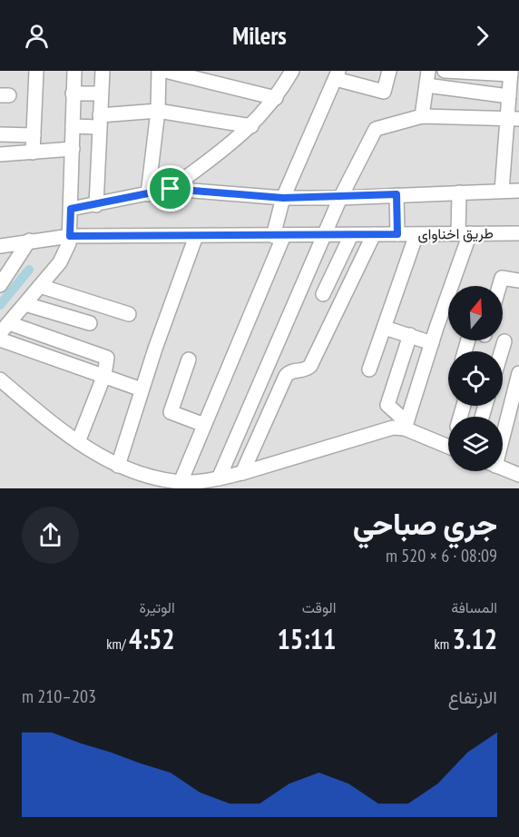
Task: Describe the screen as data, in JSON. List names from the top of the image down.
{
  "streets": {
    "street": ["طريق اخناواى"]
  },
  "north": "top",
  "page": {
    "header": "Milers",
    "heading": ["جري صباحي", "08:09 · 6 × 520 m"],
    "stats": [
      ["المسافة", "3.12 km"],
      ["الوقت", "15:11"],
      ["الوتيرة", "4:52 /km"]
    ],
    "chart": ["الارتفاع", "203–210 m"]
  }
}
